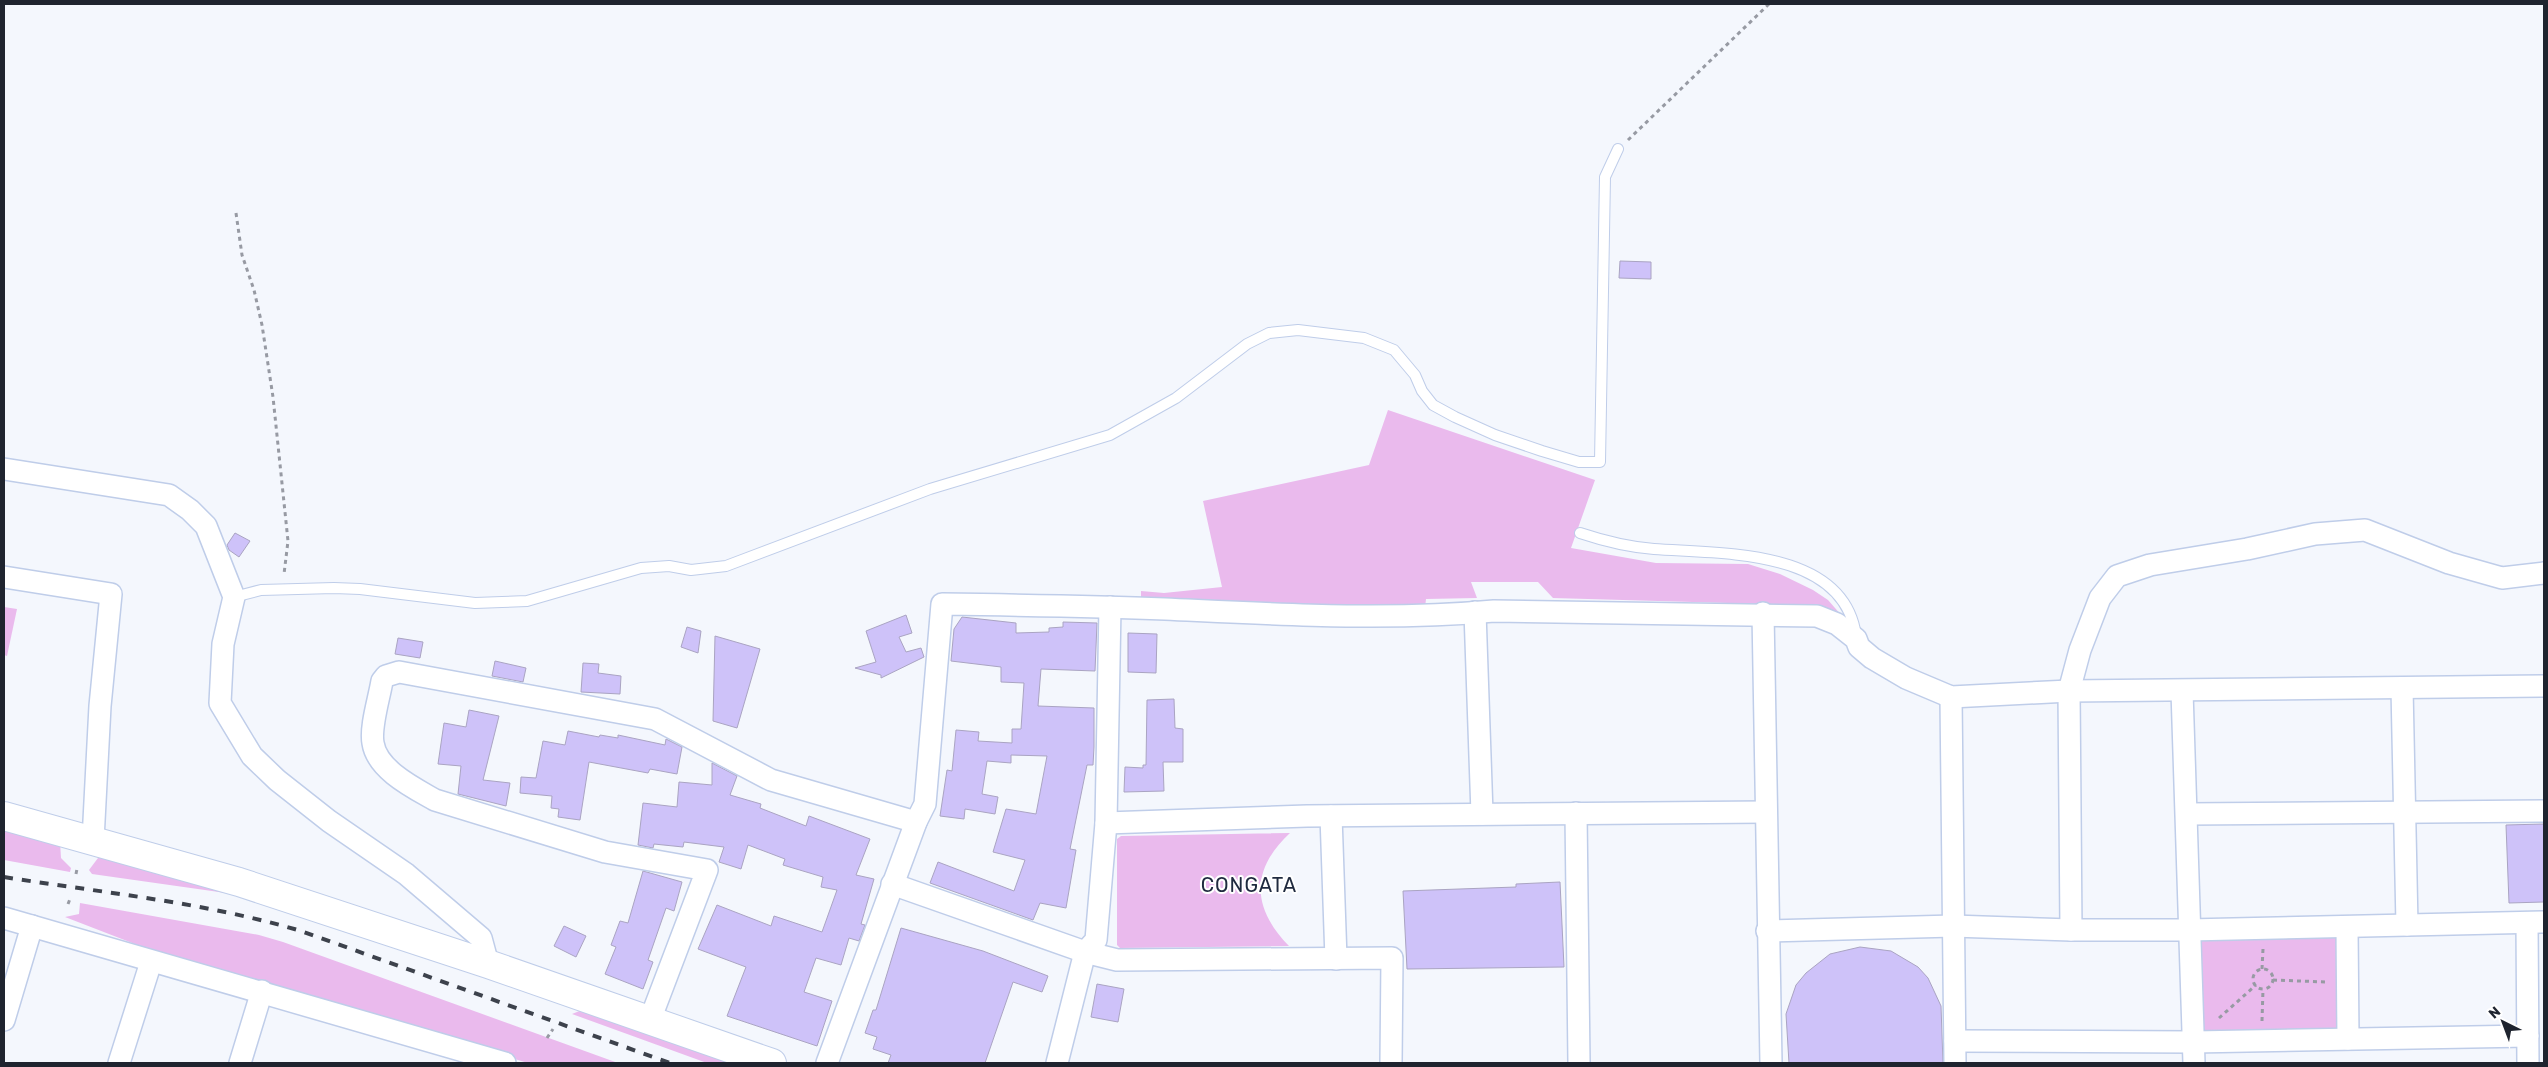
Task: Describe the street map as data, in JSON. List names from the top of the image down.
{
  "districts": ["CONGATA"],
  "north": "top left"
}
